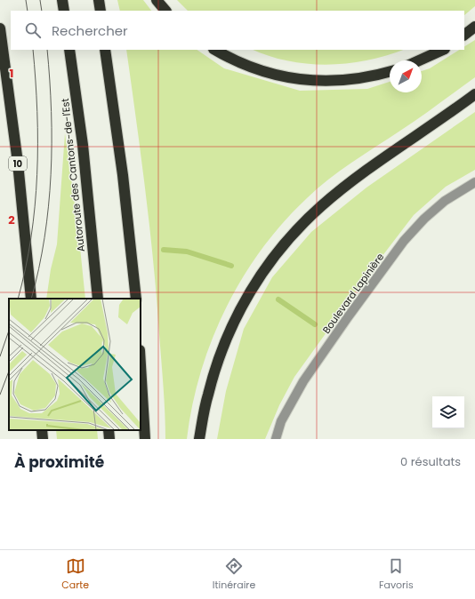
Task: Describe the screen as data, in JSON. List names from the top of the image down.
{
  "streets": {
    "highway": ["10", "Autoroute des Cantons-de-l'Est"],
    "street": ["Boulevard Lapinière"]
  },
  "north": "top right",
  "page": {
    "search": "Rechercher",
    "heading": ["À proximité", "0 résultats"],
    "nav": ["Carte", "Itinéraire", "Favoris"]
  },
  "grid": {
    "rows": ["1", "2"]
  }
}
